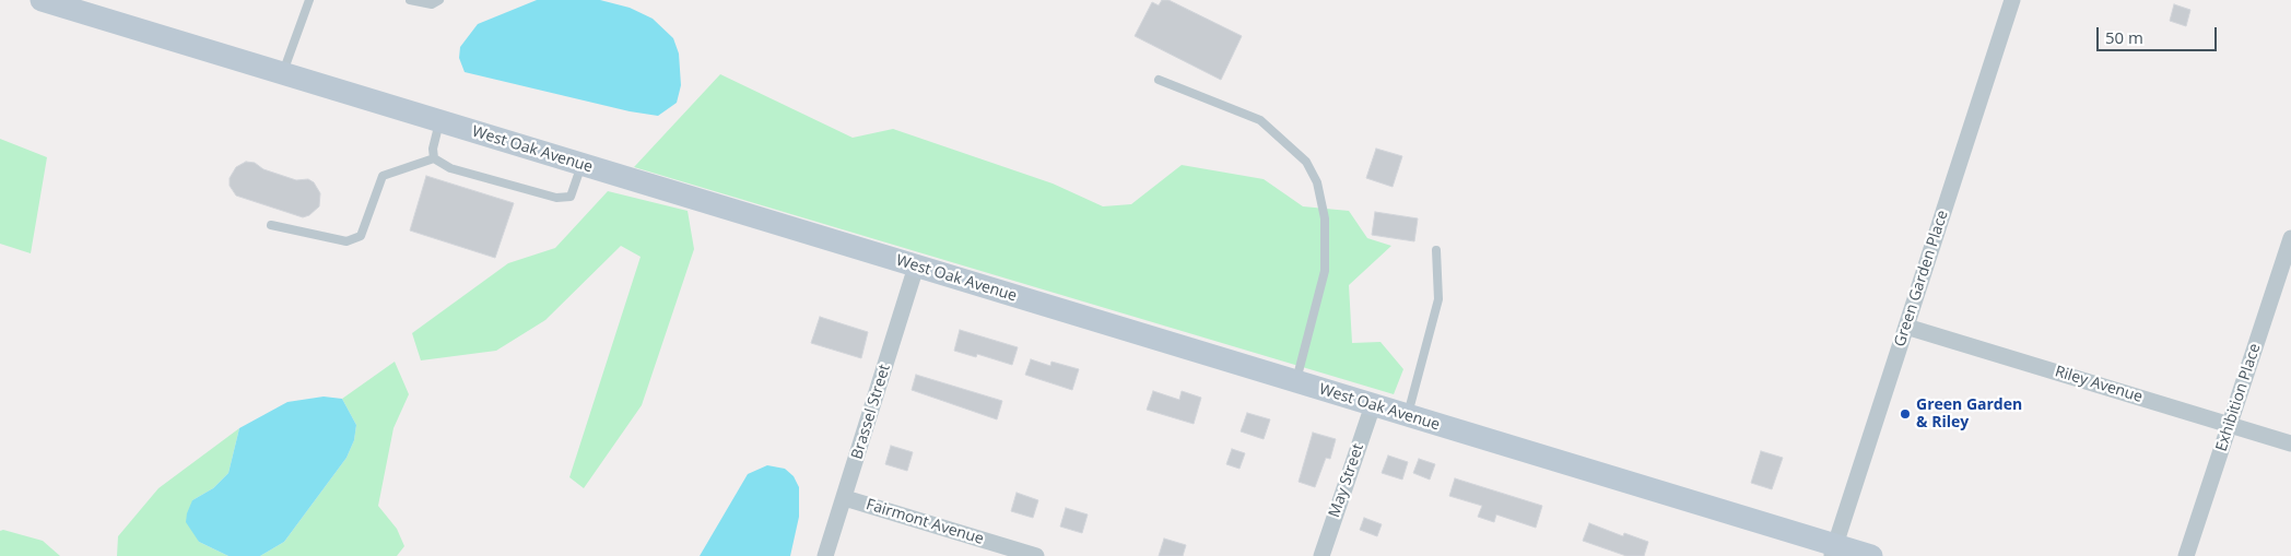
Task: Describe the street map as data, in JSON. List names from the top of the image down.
{
  "streets": {
    "street": [
      "West Oak Avenue",
      "Green Garden Place",
      "Riley Avenue",
      "Exhibition Place",
      "Brassel Street",
      "May Street",
      "Fairmont Avenue"
    ]
  },
  "crossings": [
    ["West Oak Avenue", "Green Garden Place"],
    ["West Oak Avenue", "Brassel Street"],
    ["West Oak Avenue", "May Street"],
    ["Green Garden Place", "Riley Avenue"],
    ["Riley Avenue", "Exhibition Place"],
    ["Brassel Street", "Fairmont Avenue"]
  ],
  "places": ["Green Garden & Riley"],
  "scale_bar": "50 m"
}
